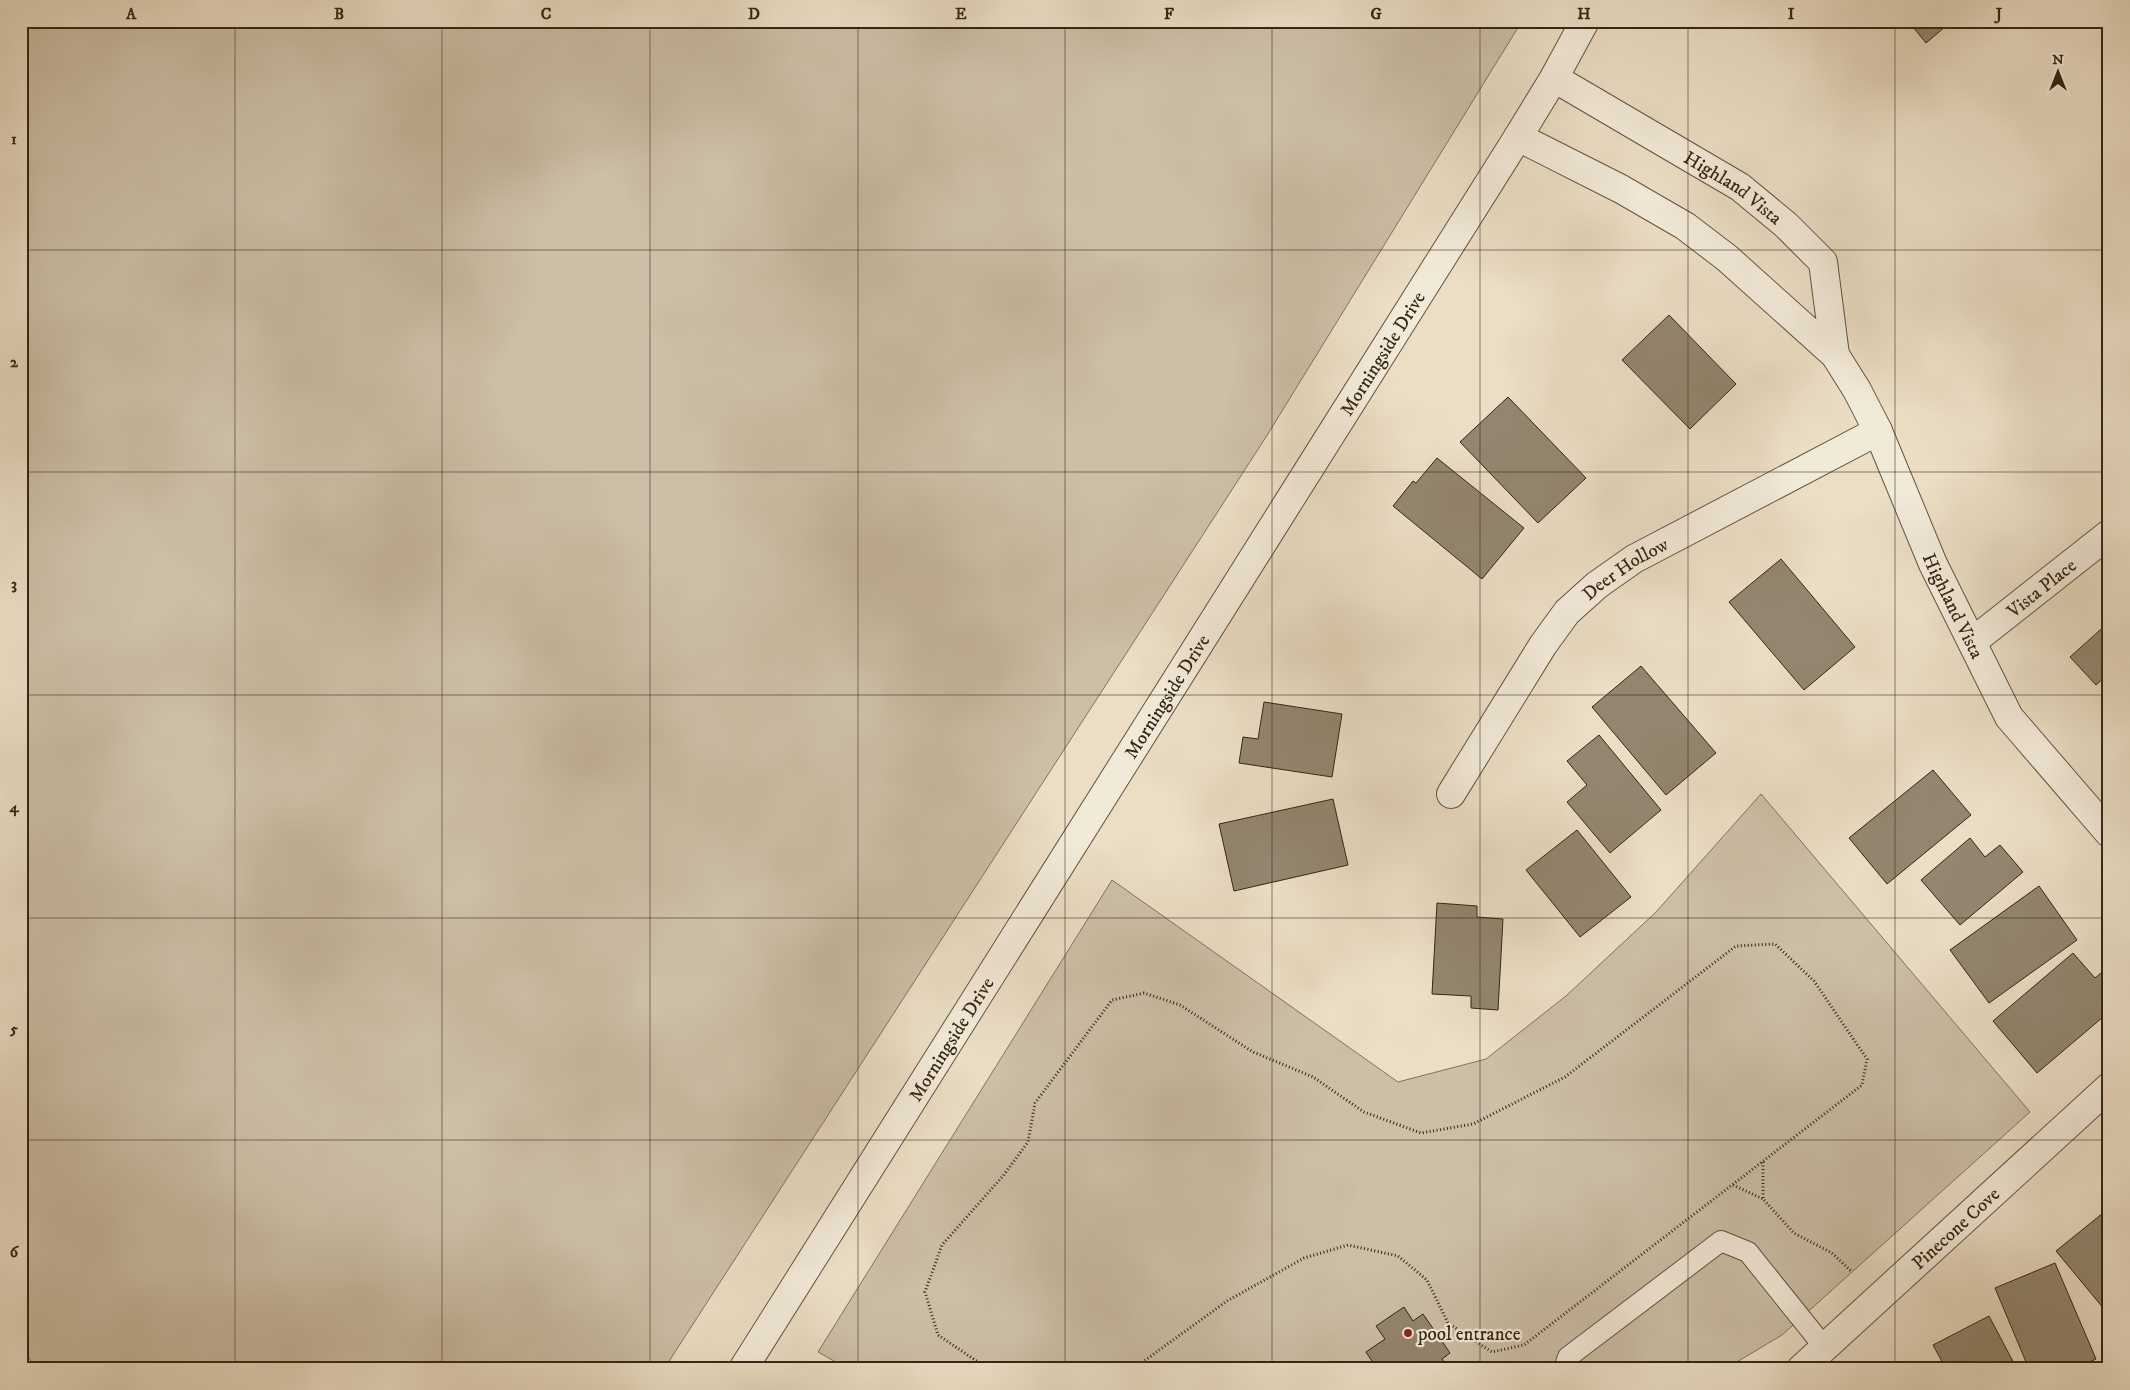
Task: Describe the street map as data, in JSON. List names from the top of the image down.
{
  "streets": {
    "street": [
      "Highland Vista",
      "Morningside Drive",
      "Deer Hollow",
      "Vista Place",
      "Pinecone Cove"
    ]
  },
  "crossings": [
    ["Highland Vista", "Morningside Drive"],
    ["Highland Vista", "Deer Hollow"],
    ["Highland Vista", "Vista Place"]
  ],
  "places": ["pool entrance"],
  "north": "top",
  "grid": {
    "columns": [
      "A",
      "B",
      "C",
      "D",
      "E",
      "F",
      "G",
      "H",
      "I",
      "J"
    ],
    "rows": [
      "1",
      "2",
      "3",
      "4",
      "5",
      "6"
    ]
  }
}
